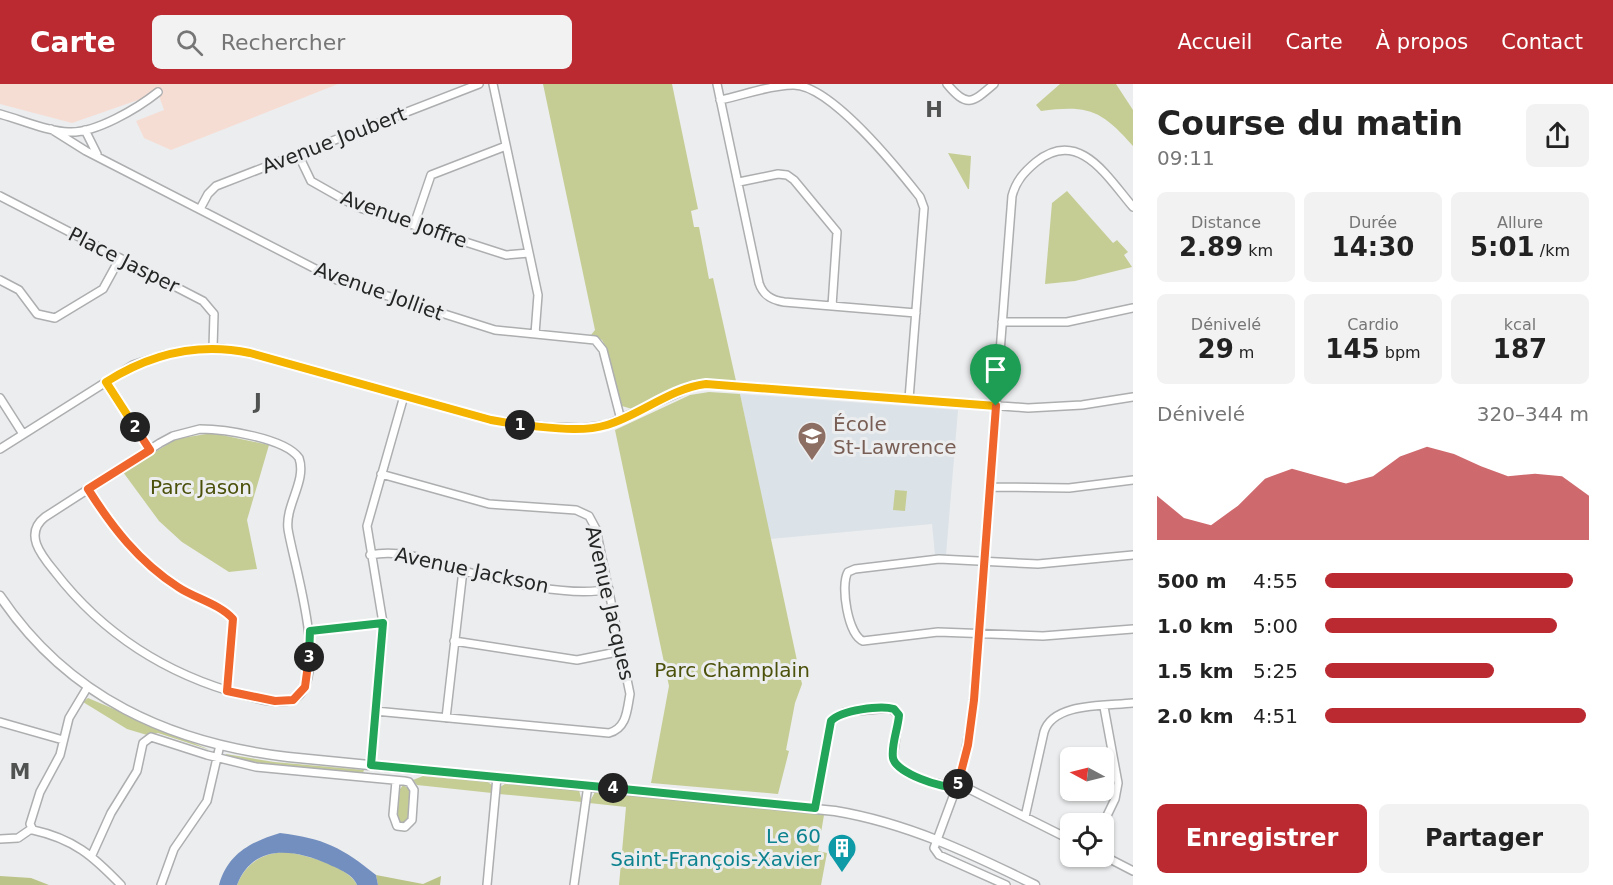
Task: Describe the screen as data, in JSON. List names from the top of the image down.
{
  "streets": {
    "street": [
      "Avenue Joubert",
      "Avenue Joffre",
      "Place Jasper",
      "Avenue Jolliet",
      "Avenue Jackson",
      "Avenue Jacques"
    ]
  },
  "crossings": [
    ["Avenue Joubert", "Avenue Joffre"],
    ["Avenue Joubert", "Avenue Jolliet"],
    ["Avenue Jackson", "Avenue Jacques"]
  ],
  "districts": ["H", "J", "M"],
  "parks": ["Parc Jason", "Parc Champlain"],
  "places": {
    "school or university": ["École St-Lawrence"],
    "building": ["Le 60 Saint-François-Xavier"]
  },
  "north": "left",
  "page": {
    "header": "Carte",
    "search": "Rechercher",
    "nav": [
      "Accueil",
      "Carte",
      "À propos",
      "Contact"
    ],
    "heading": ["Course du matin", "09:11"],
    "stats": [
      ["Distance", "2.89 km"],
      ["Durée", "14:30"],
      ["Allure", "5:01 /km"],
      ["Dénivelé", "29 m"],
      ["Cardio", "145 bpm"],
      ["kcal", "187"]
    ],
    "chart": ["Dénivelé", "320–344 m"],
    "pins": [
      "1",
      "2",
      "3",
      "5",
      "4"
    ],
    "list": [
      {
        "name": "500 m",
        "note": "4:55"
      },
      {
        "name": "1.0 km",
        "note": "5:00"
      },
      {
        "name": "1.5 km",
        "note": "5:25"
      },
      {
        "name": "2.0 km",
        "note": "4:51"
      }
    ],
    "buttons": ["Enregistrer", "Partager"]
  }
}
